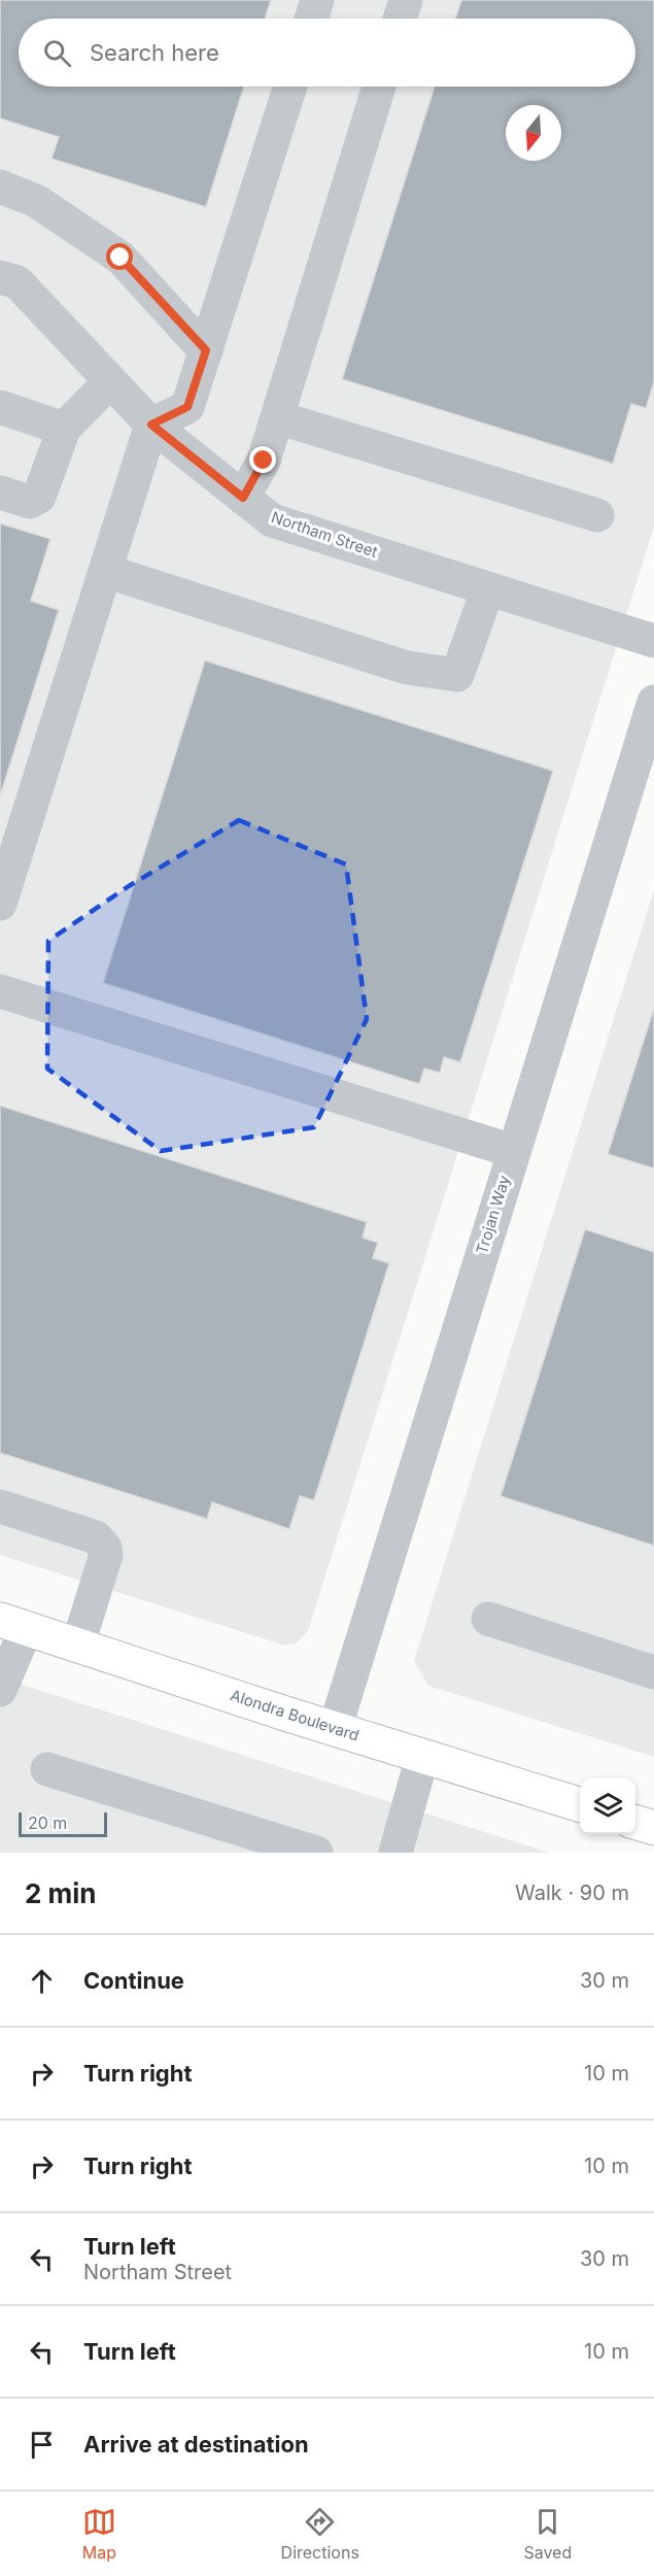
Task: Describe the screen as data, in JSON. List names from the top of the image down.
{
  "streets": {
    "main road": ["Alondra Boulevard"],
    "street": ["Northam Street", "Trojan Way"]
  },
  "crossings": [
    ["Trojan Way", "Alondra Boulevard"]
  ],
  "scale_bar": "20 m",
  "north": "bottom",
  "page": {
    "search": "Search here",
    "scale": "20 m",
    "heading": ["2 min", "Walk · 90 m"],
    "list": [
      ["Continue", "30 m"],
      ["Turn right", "10 m"],
      ["Turn right", "10 m"],
      ["Turn left", "Northam Street", "30 m"],
      ["Turn left", "10 m"],
      "Arrive at destination"
    ],
    "nav": ["Map", "Directions", "Saved"]
  }
}
